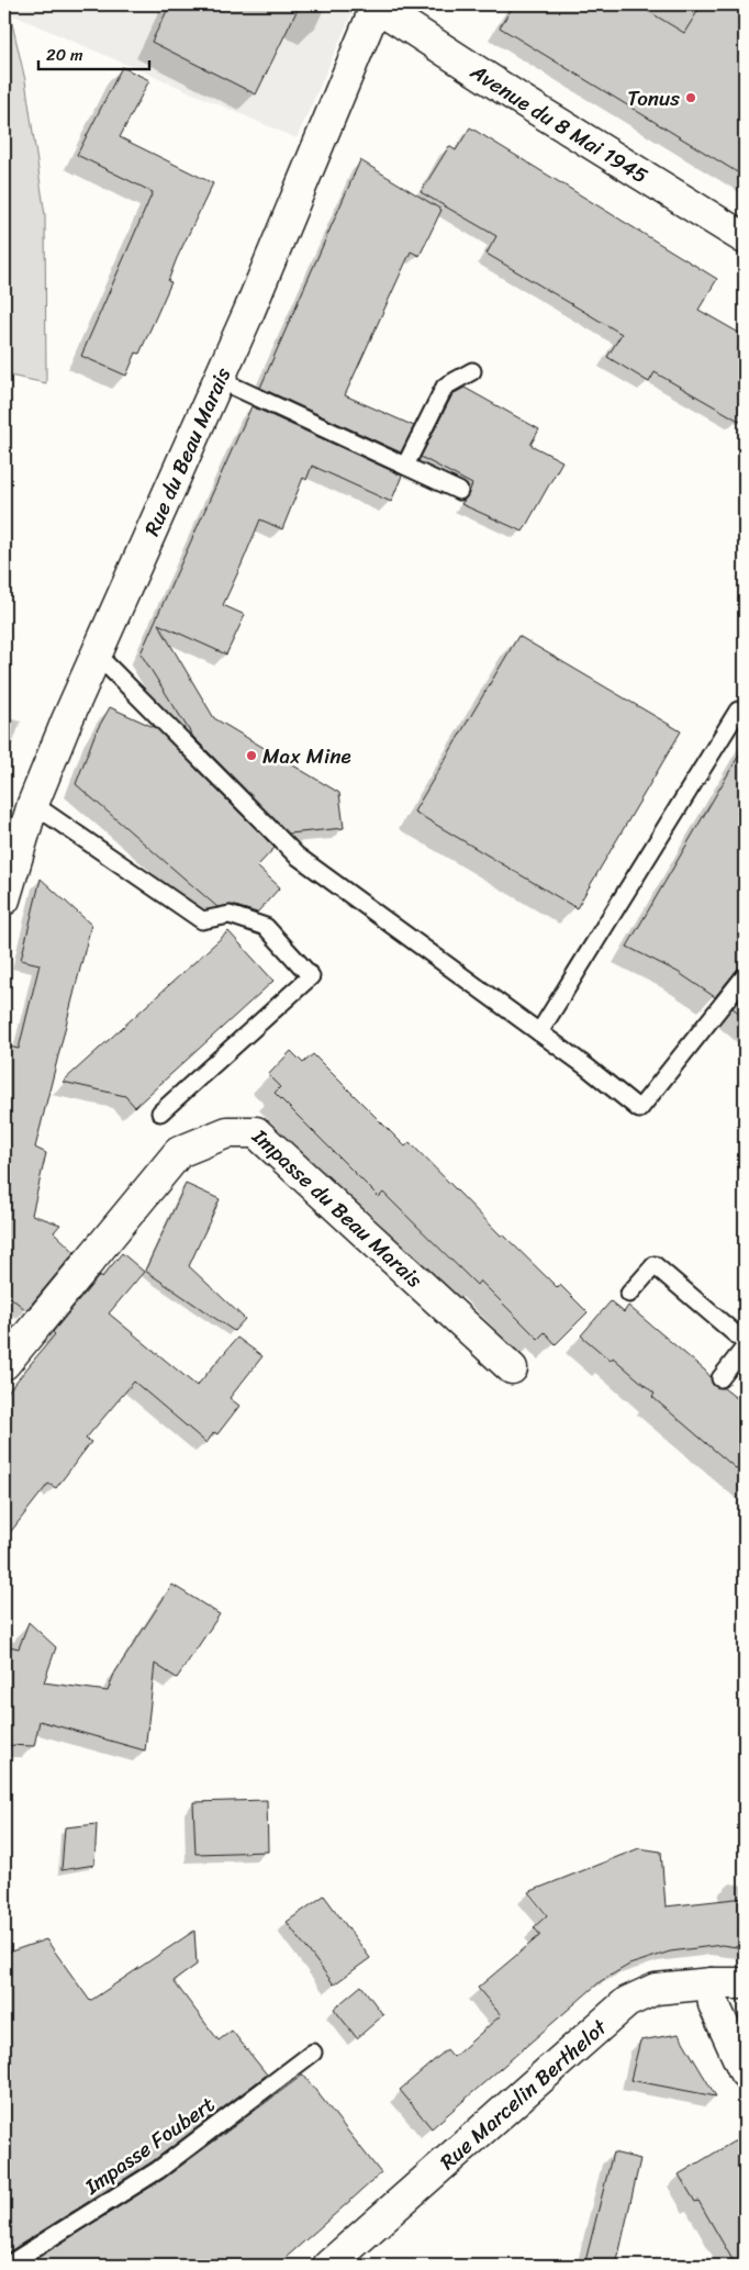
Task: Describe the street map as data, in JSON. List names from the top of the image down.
{
  "streets": {
    "street": [
      "Avenue du 8 Mai 1945",
      "Rue du Beau Marais",
      "Impasse du Beau Marais",
      "Rue Marcelin Berthelot"
    ],
    "lane": ["Impasse Foubert"]
  },
  "crossings": [
    ["Avenue du 8 Mai 1945", "Rue du Beau Marais"]
  ],
  "places": ["Tonus", "Max Mine"],
  "scale_bar": "20 m"
}
